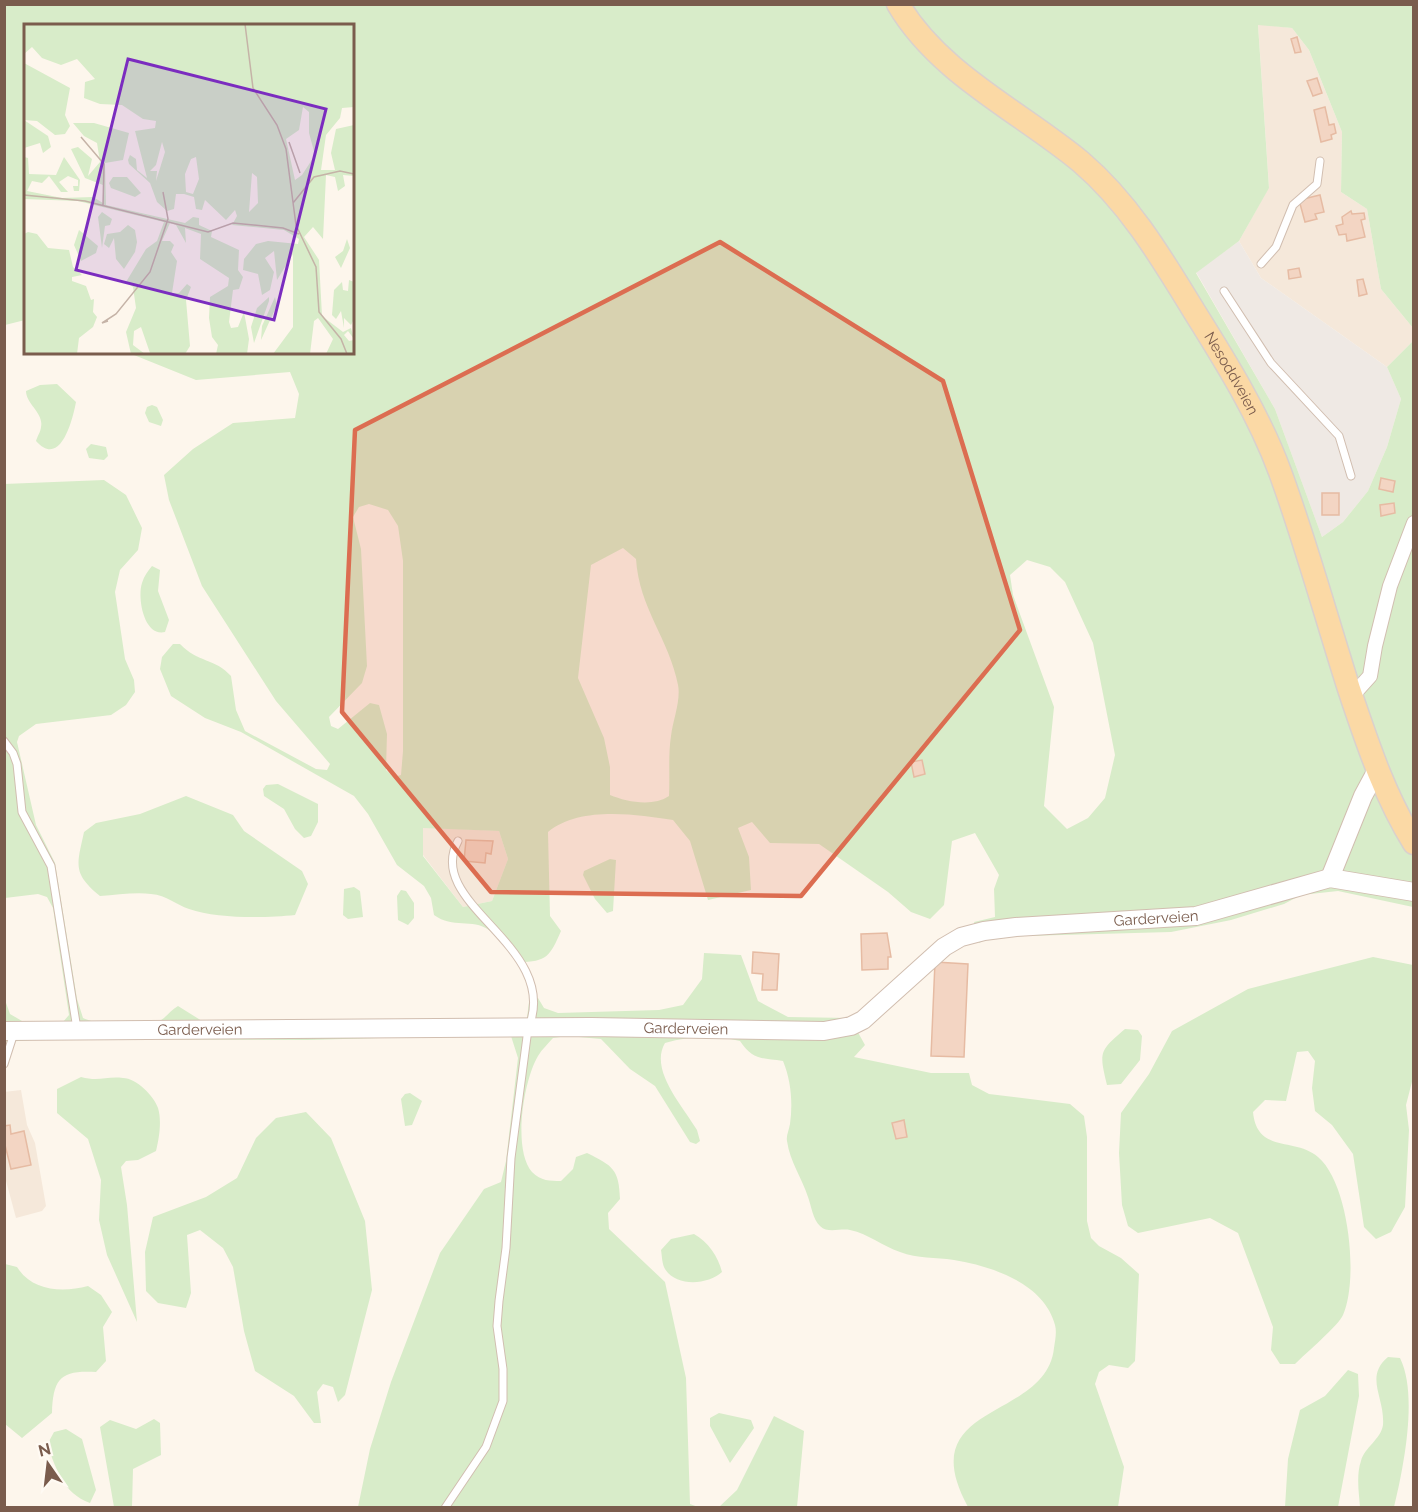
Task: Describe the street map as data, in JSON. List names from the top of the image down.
{
  "streets": {
    "main road": ["Nesoddveien"],
    "street": ["Garderveien"]
  },
  "north": "top"
}
